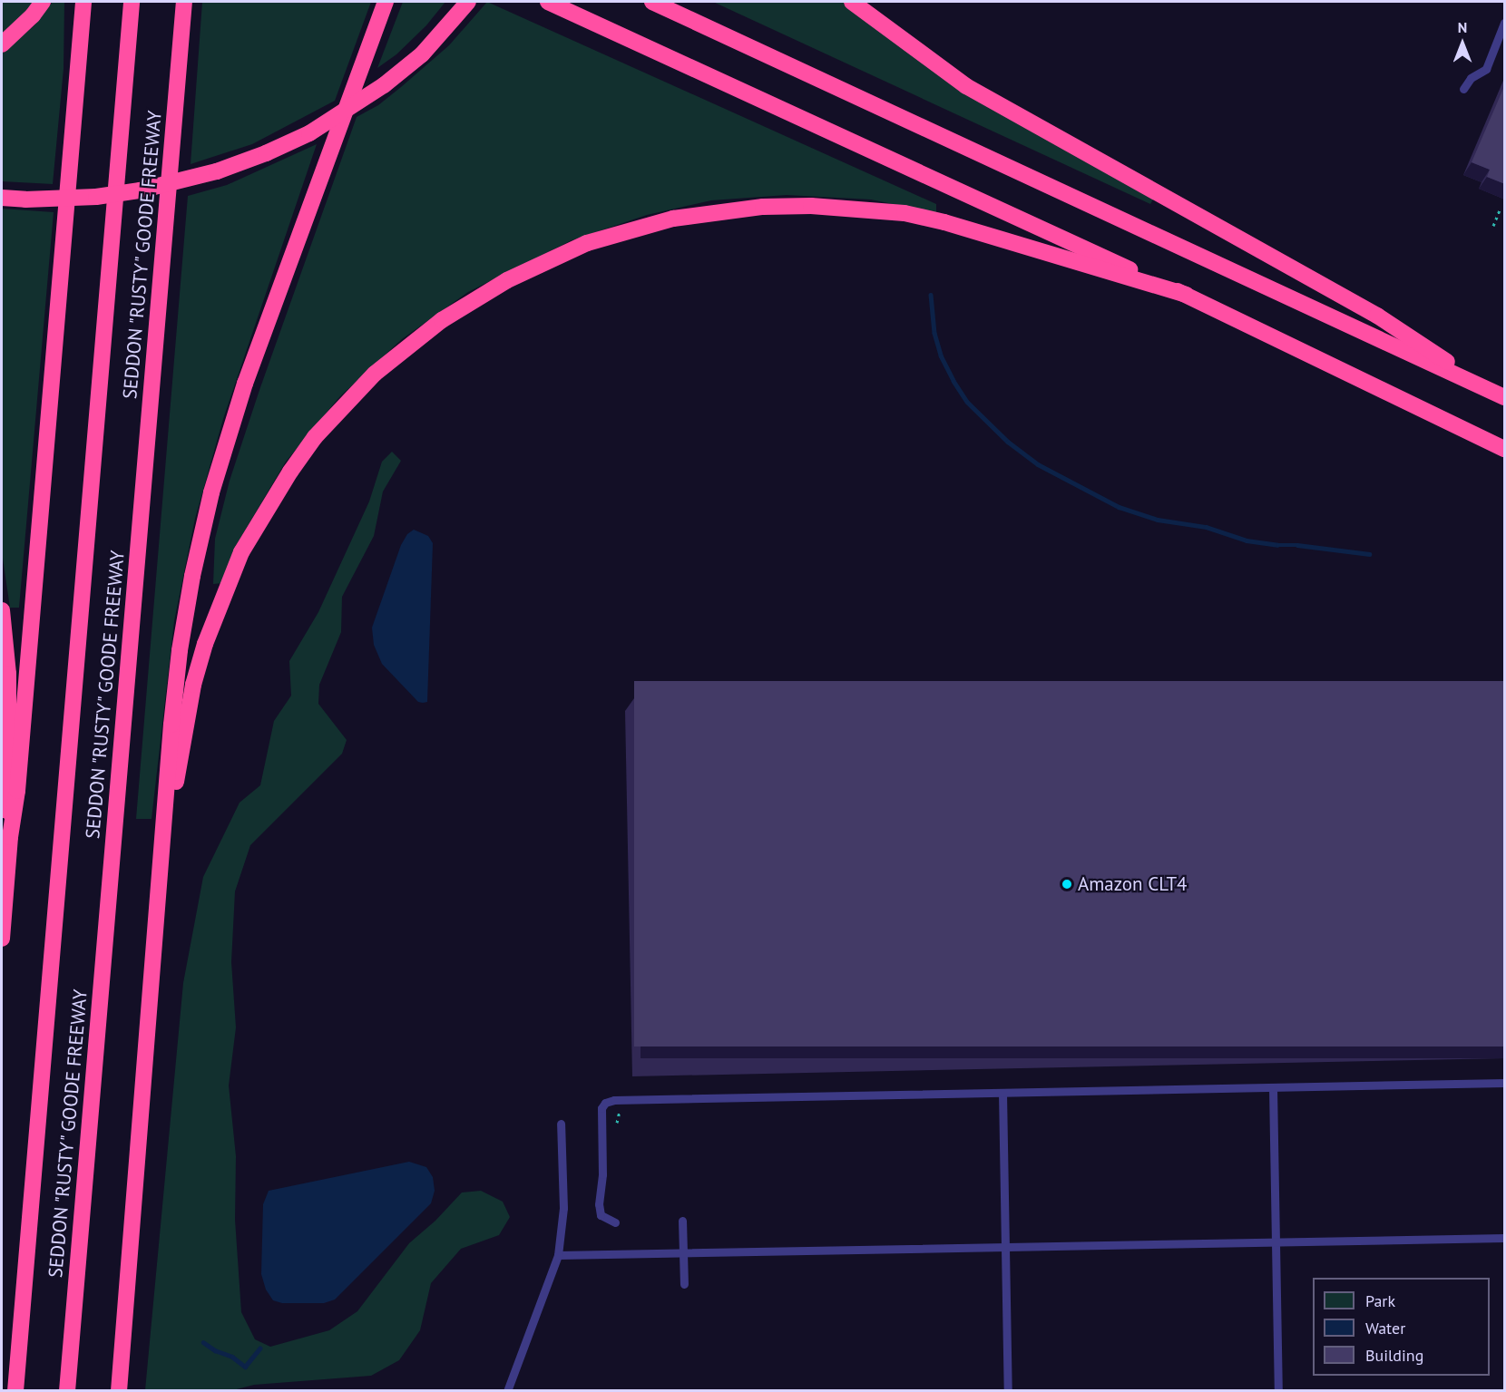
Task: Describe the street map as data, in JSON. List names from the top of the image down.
{
  "streets": {
    "highway": ["SEDDON \"RUSTY\" GOODE FREEWAY"]
  },
  "places": ["Amazon CLT4"],
  "legend": ["Park", "Water", "Building"],
  "north": "top"
}
